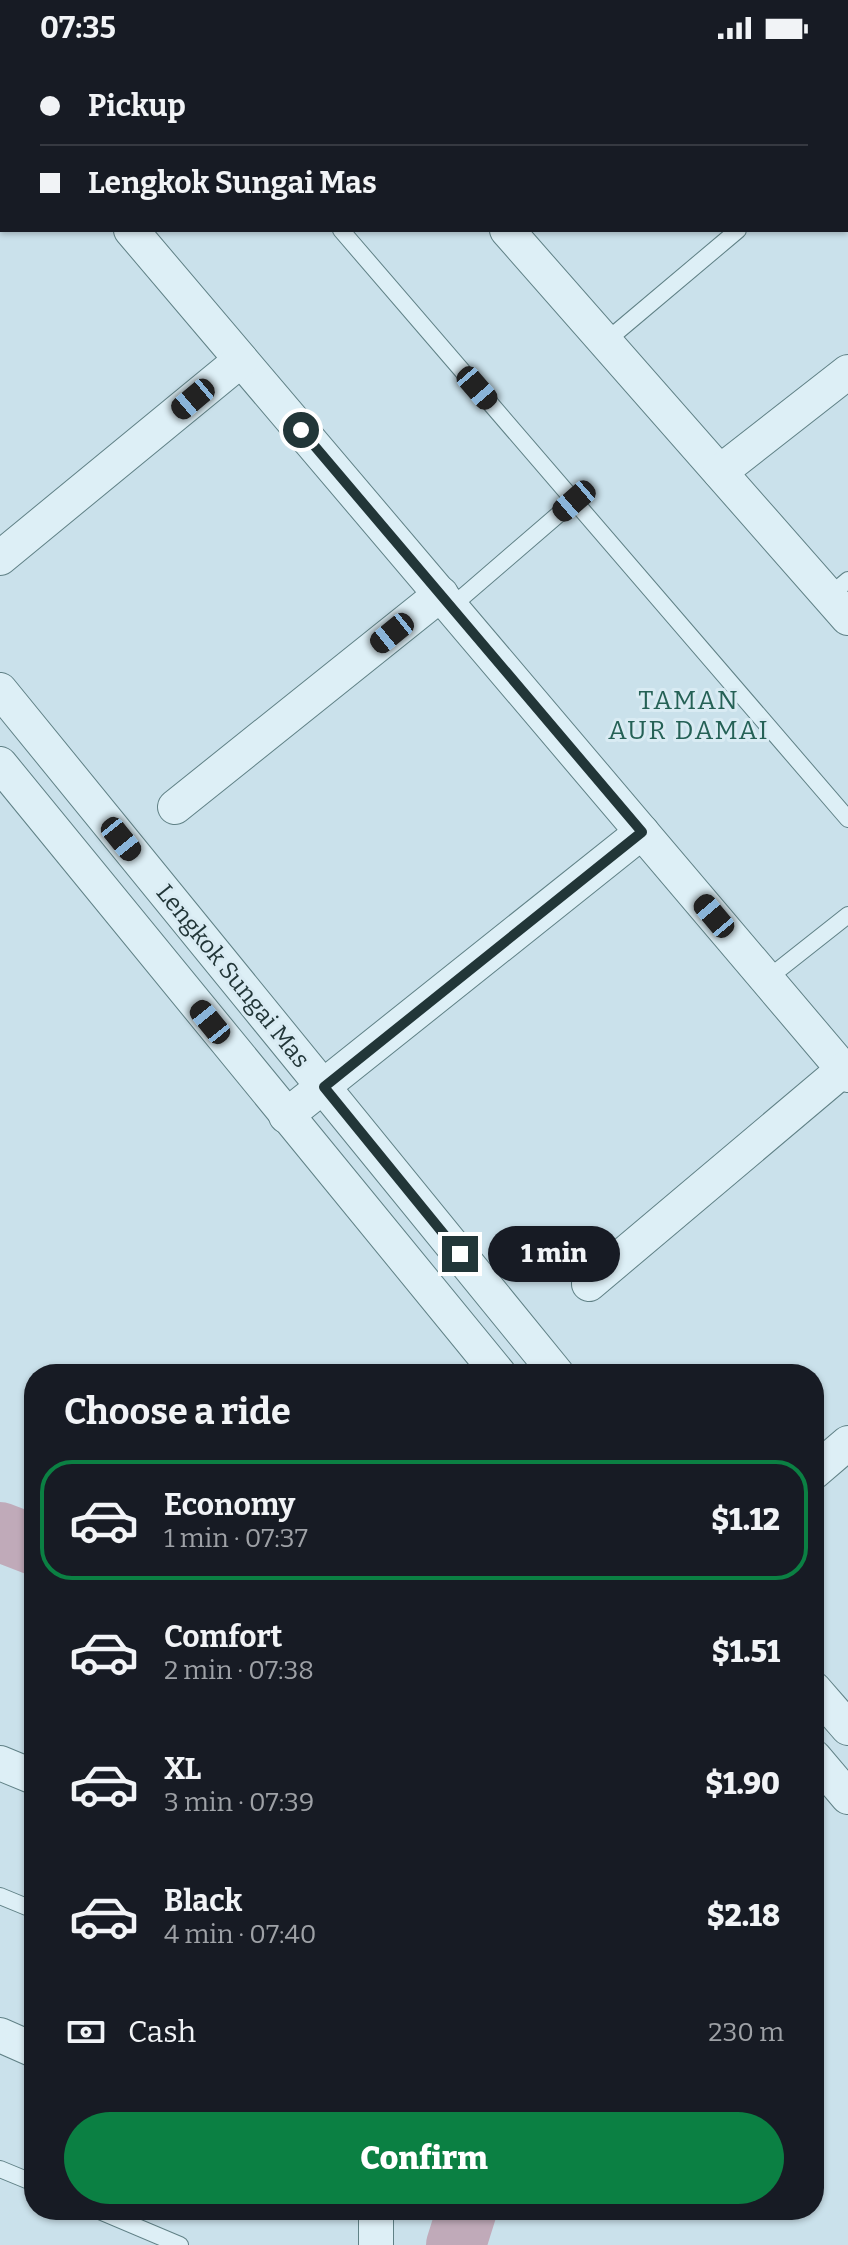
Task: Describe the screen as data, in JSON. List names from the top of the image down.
{
  "streets": {
    "street": ["Lengkok Sungai Mas"]
  },
  "districts": ["TAMAN AUR DAMAI"],
  "page": {
    "status": "07:35",
    "banner": ["Pickup", "Lengkok Sungai Mas"],
    "bubble": "1 min",
    "heading": "Choose a ride",
    "list": [
      {
        "name": "Economy",
        "note": "1 min · 07:37",
        "value": "$1.12"
      },
      {
        "name": "Comfort",
        "note": "2 min · 07:38",
        "value": "$1.51"
      },
      {
        "name": "XL",
        "note": "3 min · 07:39",
        "value": "$1.90"
      },
      {
        "name": "Black",
        "note": "4 min · 07:40",
        "value": "$2.18"
      }
    ],
    "pay": ["Cash", "230 m"],
    "buttons": "Confirm"
  }
}
